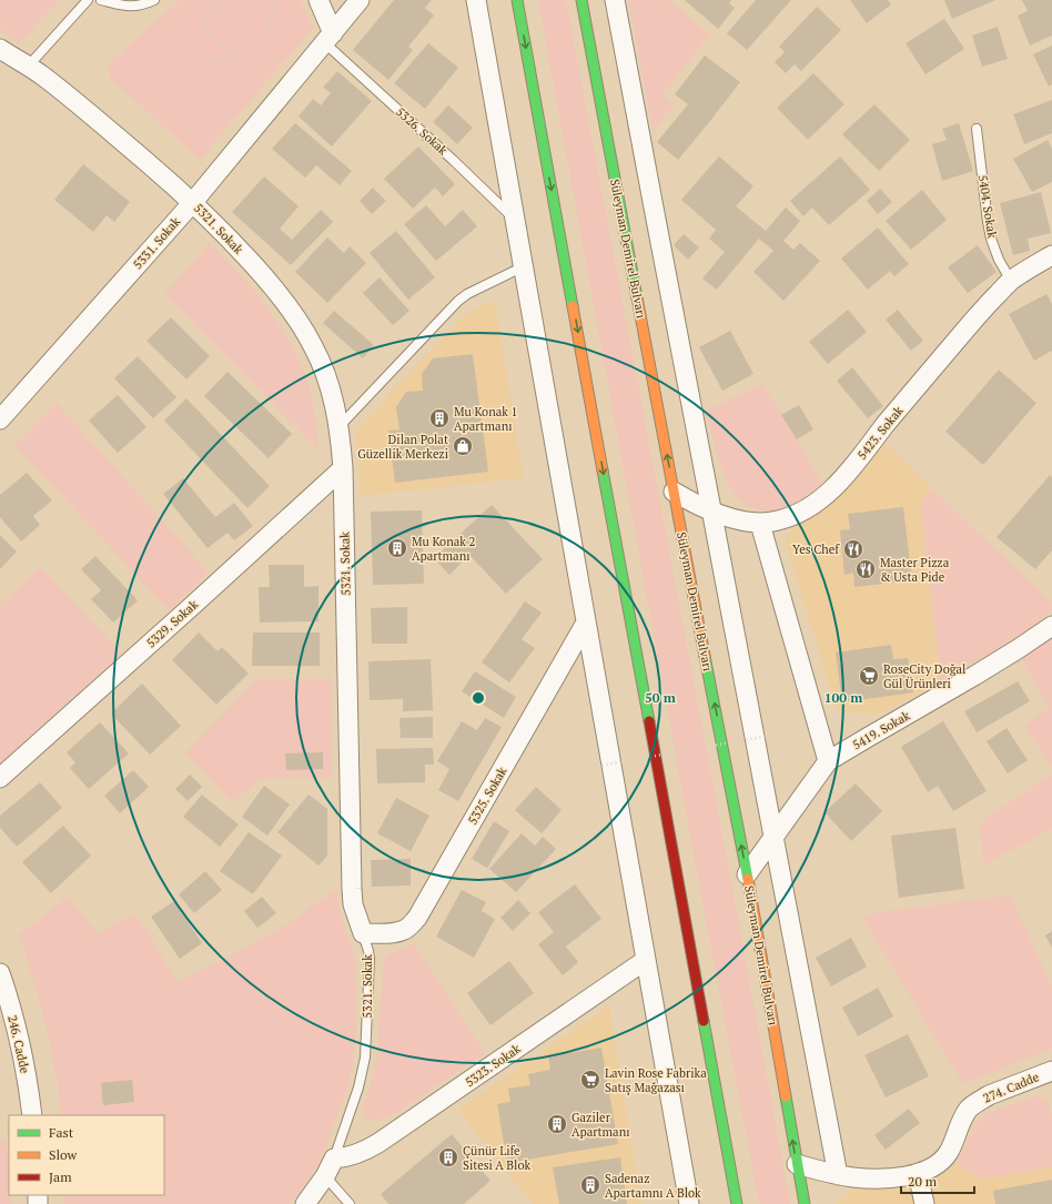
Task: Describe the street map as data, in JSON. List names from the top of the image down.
{
  "streets": {
    "highway": ["Süleyman Demirel Bulvarı"],
    "street": [
      "5321. Sokak",
      "5331. Sokak",
      "5423. Sokak",
      "5329. Sokak",
      "5419. Sokak",
      "5325. Sokak",
      "246. Cadde",
      "5323. Sokak",
      "274. Cadde"
    ],
    "lane": ["5326. Sokak", "5404. Sokak"]
  },
  "crossings": [
    ["5326. Sokak", "5331. Sokak"],
    ["5404. Sokak", "5423. Sokak"],
    ["5321. Sokak", "5331. Sokak"],
    ["5321. Sokak", "5329. Sokak"],
    ["5321. Sokak", "5325. Sokak"],
    ["5321. Sokak", "5323. Sokak"],
    ["Süleyman Demirel Bulvarı", "5423. Sokak"],
    ["Süleyman Demirel Bulvarı", "5419. Sokak"],
    ["Süleyman Demirel Bulvarı", "274. Cadde"]
  ],
  "places": {
    "building": [
      "Mu Konak 1 Apartmanı",
      "Mu Konak 2 Apartmanı",
      "Gaziler Apartmanı",
      "Çünür Life Sitesi A Blok",
      "Sadenaz Apartamnı A Blok"
    ],
    "shop": ["Dilan Polat Güzellik Merkezi"],
    "restaurant": ["Yes Chef", "Master Pizza & Usta Pide"],
    "supermarket": ["RoseCity Doğal Gül Ürünleri", "Lavin Rose Fabrika Satış Mağazası"]
  },
  "legend": ["Fast", "Slow", "Jam"],
  "scale_bar": "20 m",
  "rings": ["50 m", "100 m"]
}
